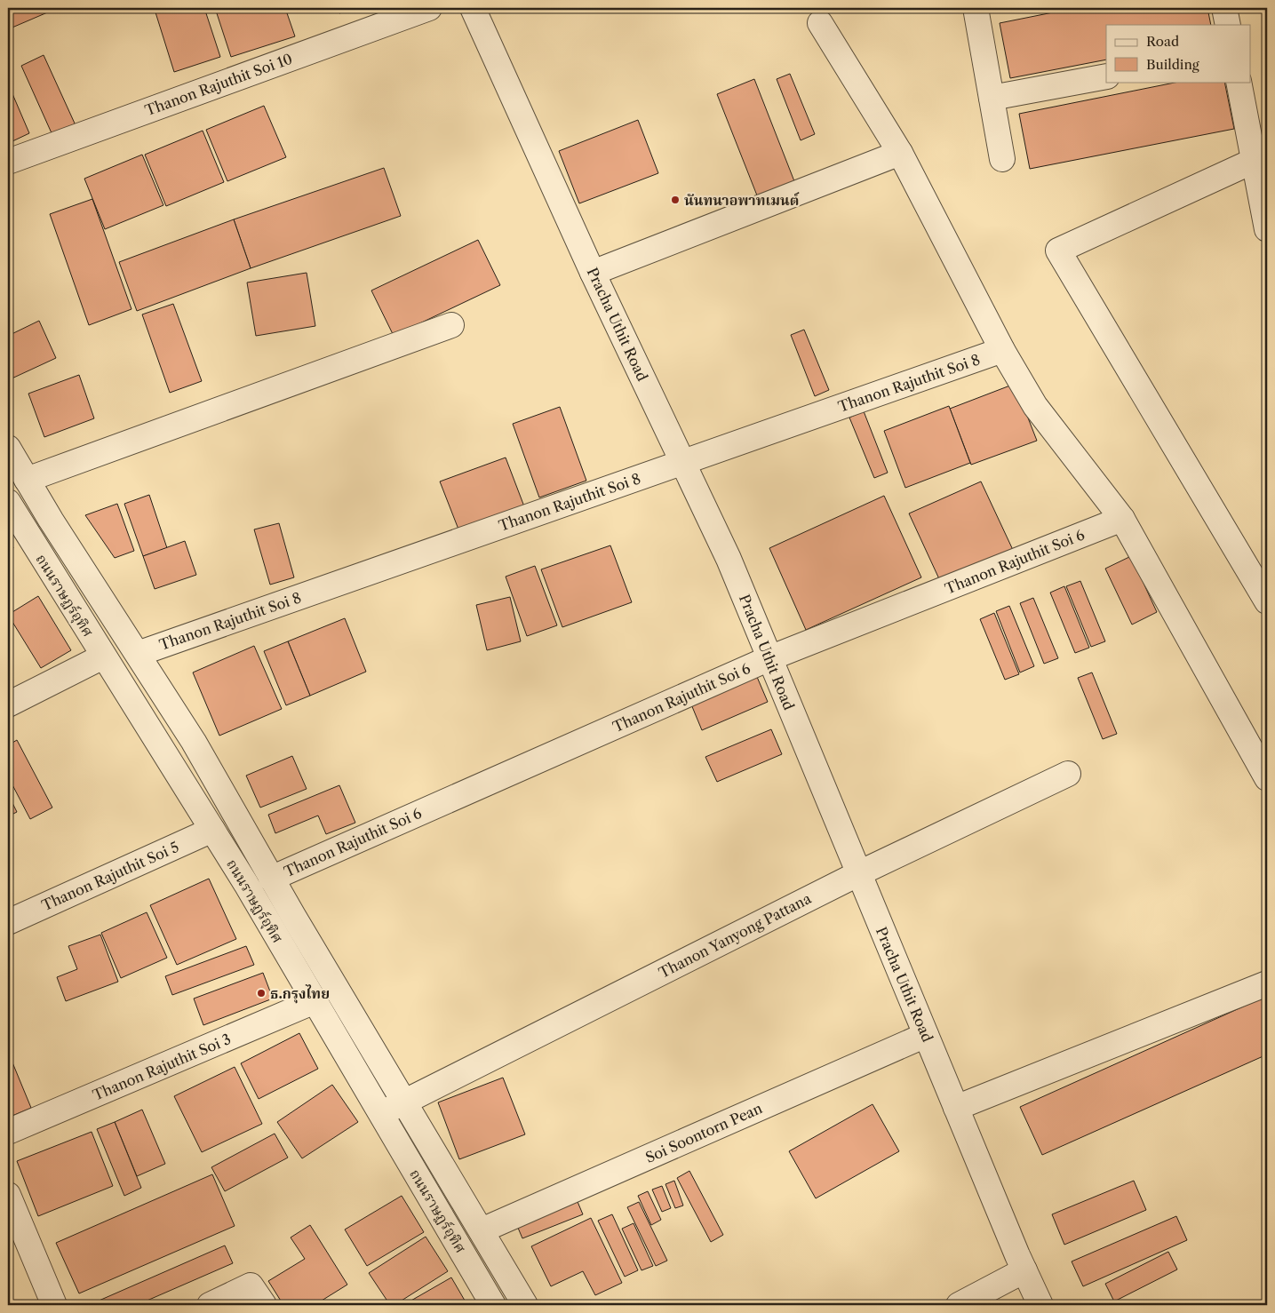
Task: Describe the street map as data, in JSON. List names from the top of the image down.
{
  "streets": {
    "street": [
      "Thanon Rajuthit Soi 10",
      "Pracha Uthit Road",
      "Thanon Rajuthit Soi 8",
      "Thanon Rajuthit Soi 6",
      "ถนนราษฏร์อุทิศ",
      "Thanon Rajuthit Soi 5",
      "Thanon Yanyong Pattana",
      "Thanon Rajuthit Soi 3",
      "Soi Soontorn Pean"
    ]
  },
  "crossings": [
    ["Pracha Uthit Road", "Thanon Rajuthit Soi 8"],
    ["Pracha Uthit Road", "Thanon Rajuthit Soi 6"],
    ["Pracha Uthit Road", "Thanon Yanyong Pattana"],
    ["Pracha Uthit Road", "Soi Soontorn Pean"],
    ["ถนนราษฏร์อุทิศ", "Thanon Rajuthit Soi 5"],
    ["ถนนราษฏร์อุทิศ", "Thanon Yanyong Pattana"],
    ["ถนนราษฏร์อุทิศ", "Thanon Rajuthit Soi 3"]
  ],
  "places": ["นันทนาอพาทเมนต์", "ธ.กรุงไทย"],
  "legend": ["Road", "Building"]
}
